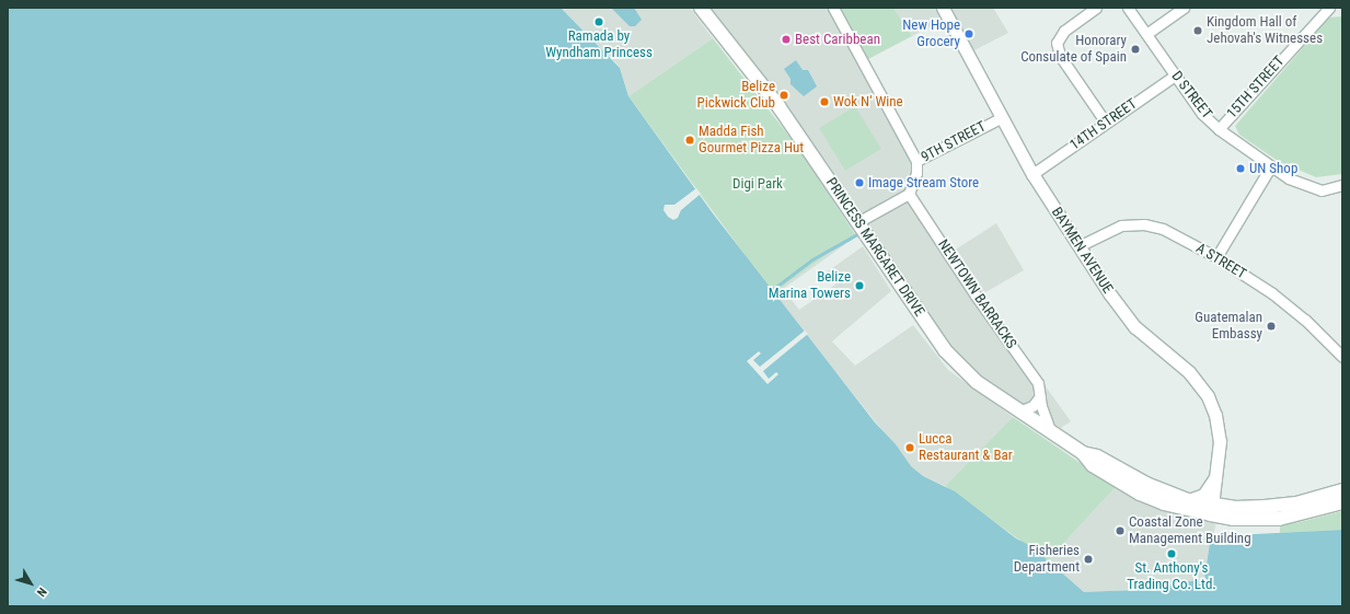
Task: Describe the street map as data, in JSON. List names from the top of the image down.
{
  "streets": {
    "main road": ["PRINCESS MARGARET DRIVE"],
    "street": [
      "15TH STREET",
      "D STREET",
      "14TH STREET",
      "9TH STREET",
      "BAYMEN AVENUE",
      "A STREET",
      "NEWTOWN BARRACKS"
    ]
  },
  "crossings": [
    ["15TH STREET", "D STREET"],
    ["D STREET", "14TH STREET"],
    ["14TH STREET", "BAYMEN AVENUE"],
    ["9TH STREET", "BAYMEN AVENUE"],
    ["9TH STREET", "NEWTOWN BARRACKS"],
    ["PRINCESS MARGARET DRIVE", "BAYMEN AVENUE"],
    ["PRINCESS MARGARET DRIVE", "NEWTOWN BARRACKS"],
    ["BAYMEN AVENUE", "A STREET"]
  ],
  "parks": ["Digi Park"],
  "places": [
    "Ramada by Wyndham Princess",
    "Kingdom Hall of Jehovah's Witnesses",
    "New Hope Grocery",
    "Best Caribbean",
    "Honorary Consulate of Spain",
    "Belize Pickwick Club",
    "Wok N' Wine",
    "Madda Fish Gourmet Pizza Hut",
    "UN Shop",
    "Image Stream Store",
    "Belize Marina Towers",
    "Guatemalan Embassy",
    "Lucca Restaurant & Bar",
    "Coastal Zone Management Building",
    "St. Anthony's Trading Co. Ltd.",
    "Fisheries Department"
  ],
  "north": "bottom right"
}
